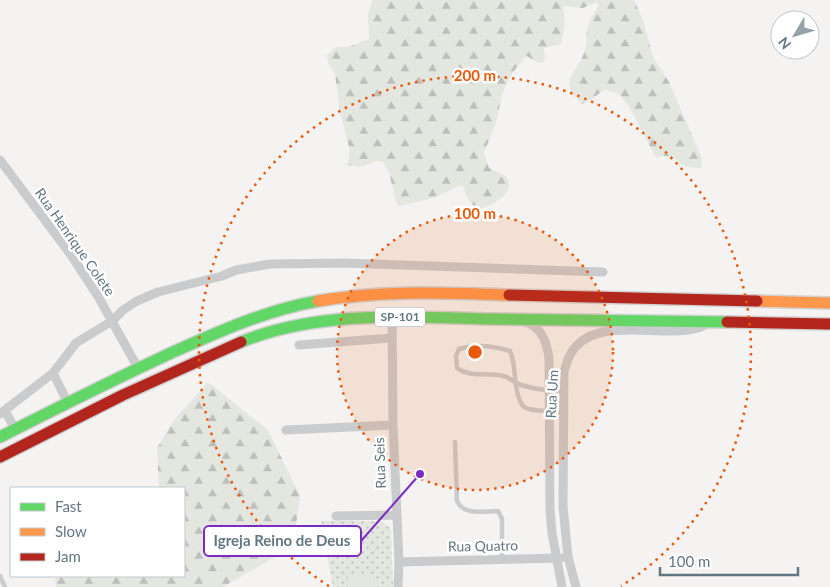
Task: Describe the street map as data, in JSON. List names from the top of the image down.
{
  "streets": {
    "highway": ["SP-101"],
    "street": [
      "Rua Henrique Colete",
      "Rua Um",
      "Rua Seis",
      "Rua Quatro"
    ]
  },
  "crossings": [
    ["Rua Henrique Colete", "SP-101"],
    ["SP-101", "Rua Um"],
    ["SP-101", "Rua Seis"],
    ["Rua Um", "Rua Quatro"],
    ["Rua Seis", "Rua Quatro"]
  ],
  "places": ["Igreja Reino de Deus"],
  "legend": ["Fast", "Slow", "Jam"],
  "scale_bar": "100 m",
  "north": "bottom left",
  "rings": ["200 m", "100 m"]
}
